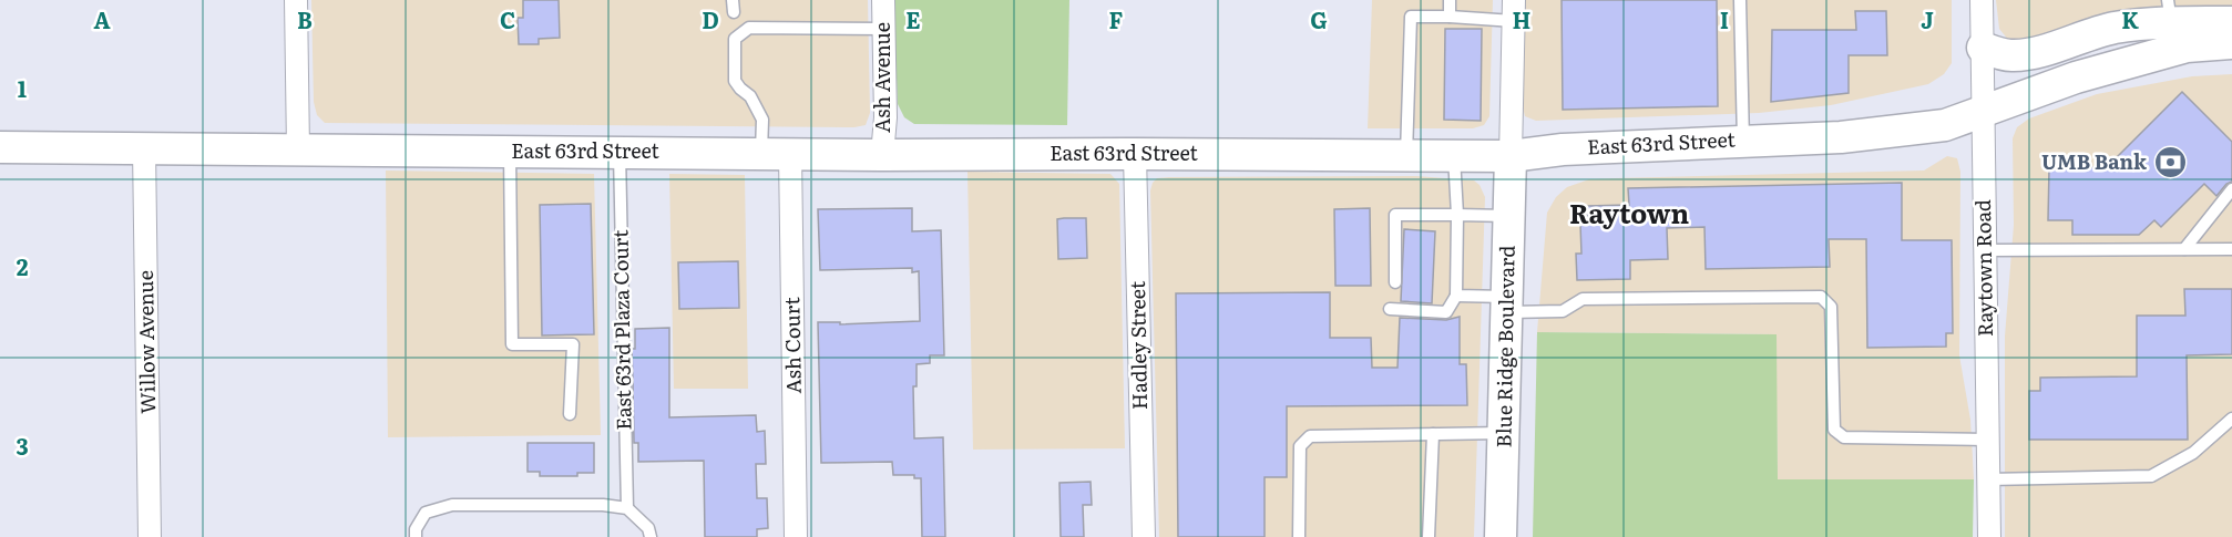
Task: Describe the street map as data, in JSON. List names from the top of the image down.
{
  "streets": {
    "street": [
      "Ash Avenue",
      "East 63rd Street",
      "Raytown Road",
      "Willow Avenue",
      "Ash Court",
      "Hadley Street",
      "Blue Ridge Boulevard"
    ],
    "lane": ["East 63rd Plaza Court"]
  },
  "crossings": [
    ["Ash Avenue", "East 63rd Street"],
    ["East 63rd Street", "Raytown Road"],
    ["East 63rd Street", "East 63rd Plaza Court"],
    ["East 63rd Street", "Willow Avenue"],
    ["East 63rd Street", "Ash Court"],
    ["East 63rd Street", "Hadley Street"],
    ["East 63rd Street", "Blue Ridge Boulevard"]
  ],
  "districts": ["Raytown"],
  "places": {
    "bank": ["UMB Bank"]
  },
  "grid": {
    "columns": [
      "A",
      "B",
      "C",
      "D",
      "E",
      "F",
      "G",
      "H",
      "I",
      "J",
      "K"
    ],
    "rows": ["1", "2", "3"]
  }
}
